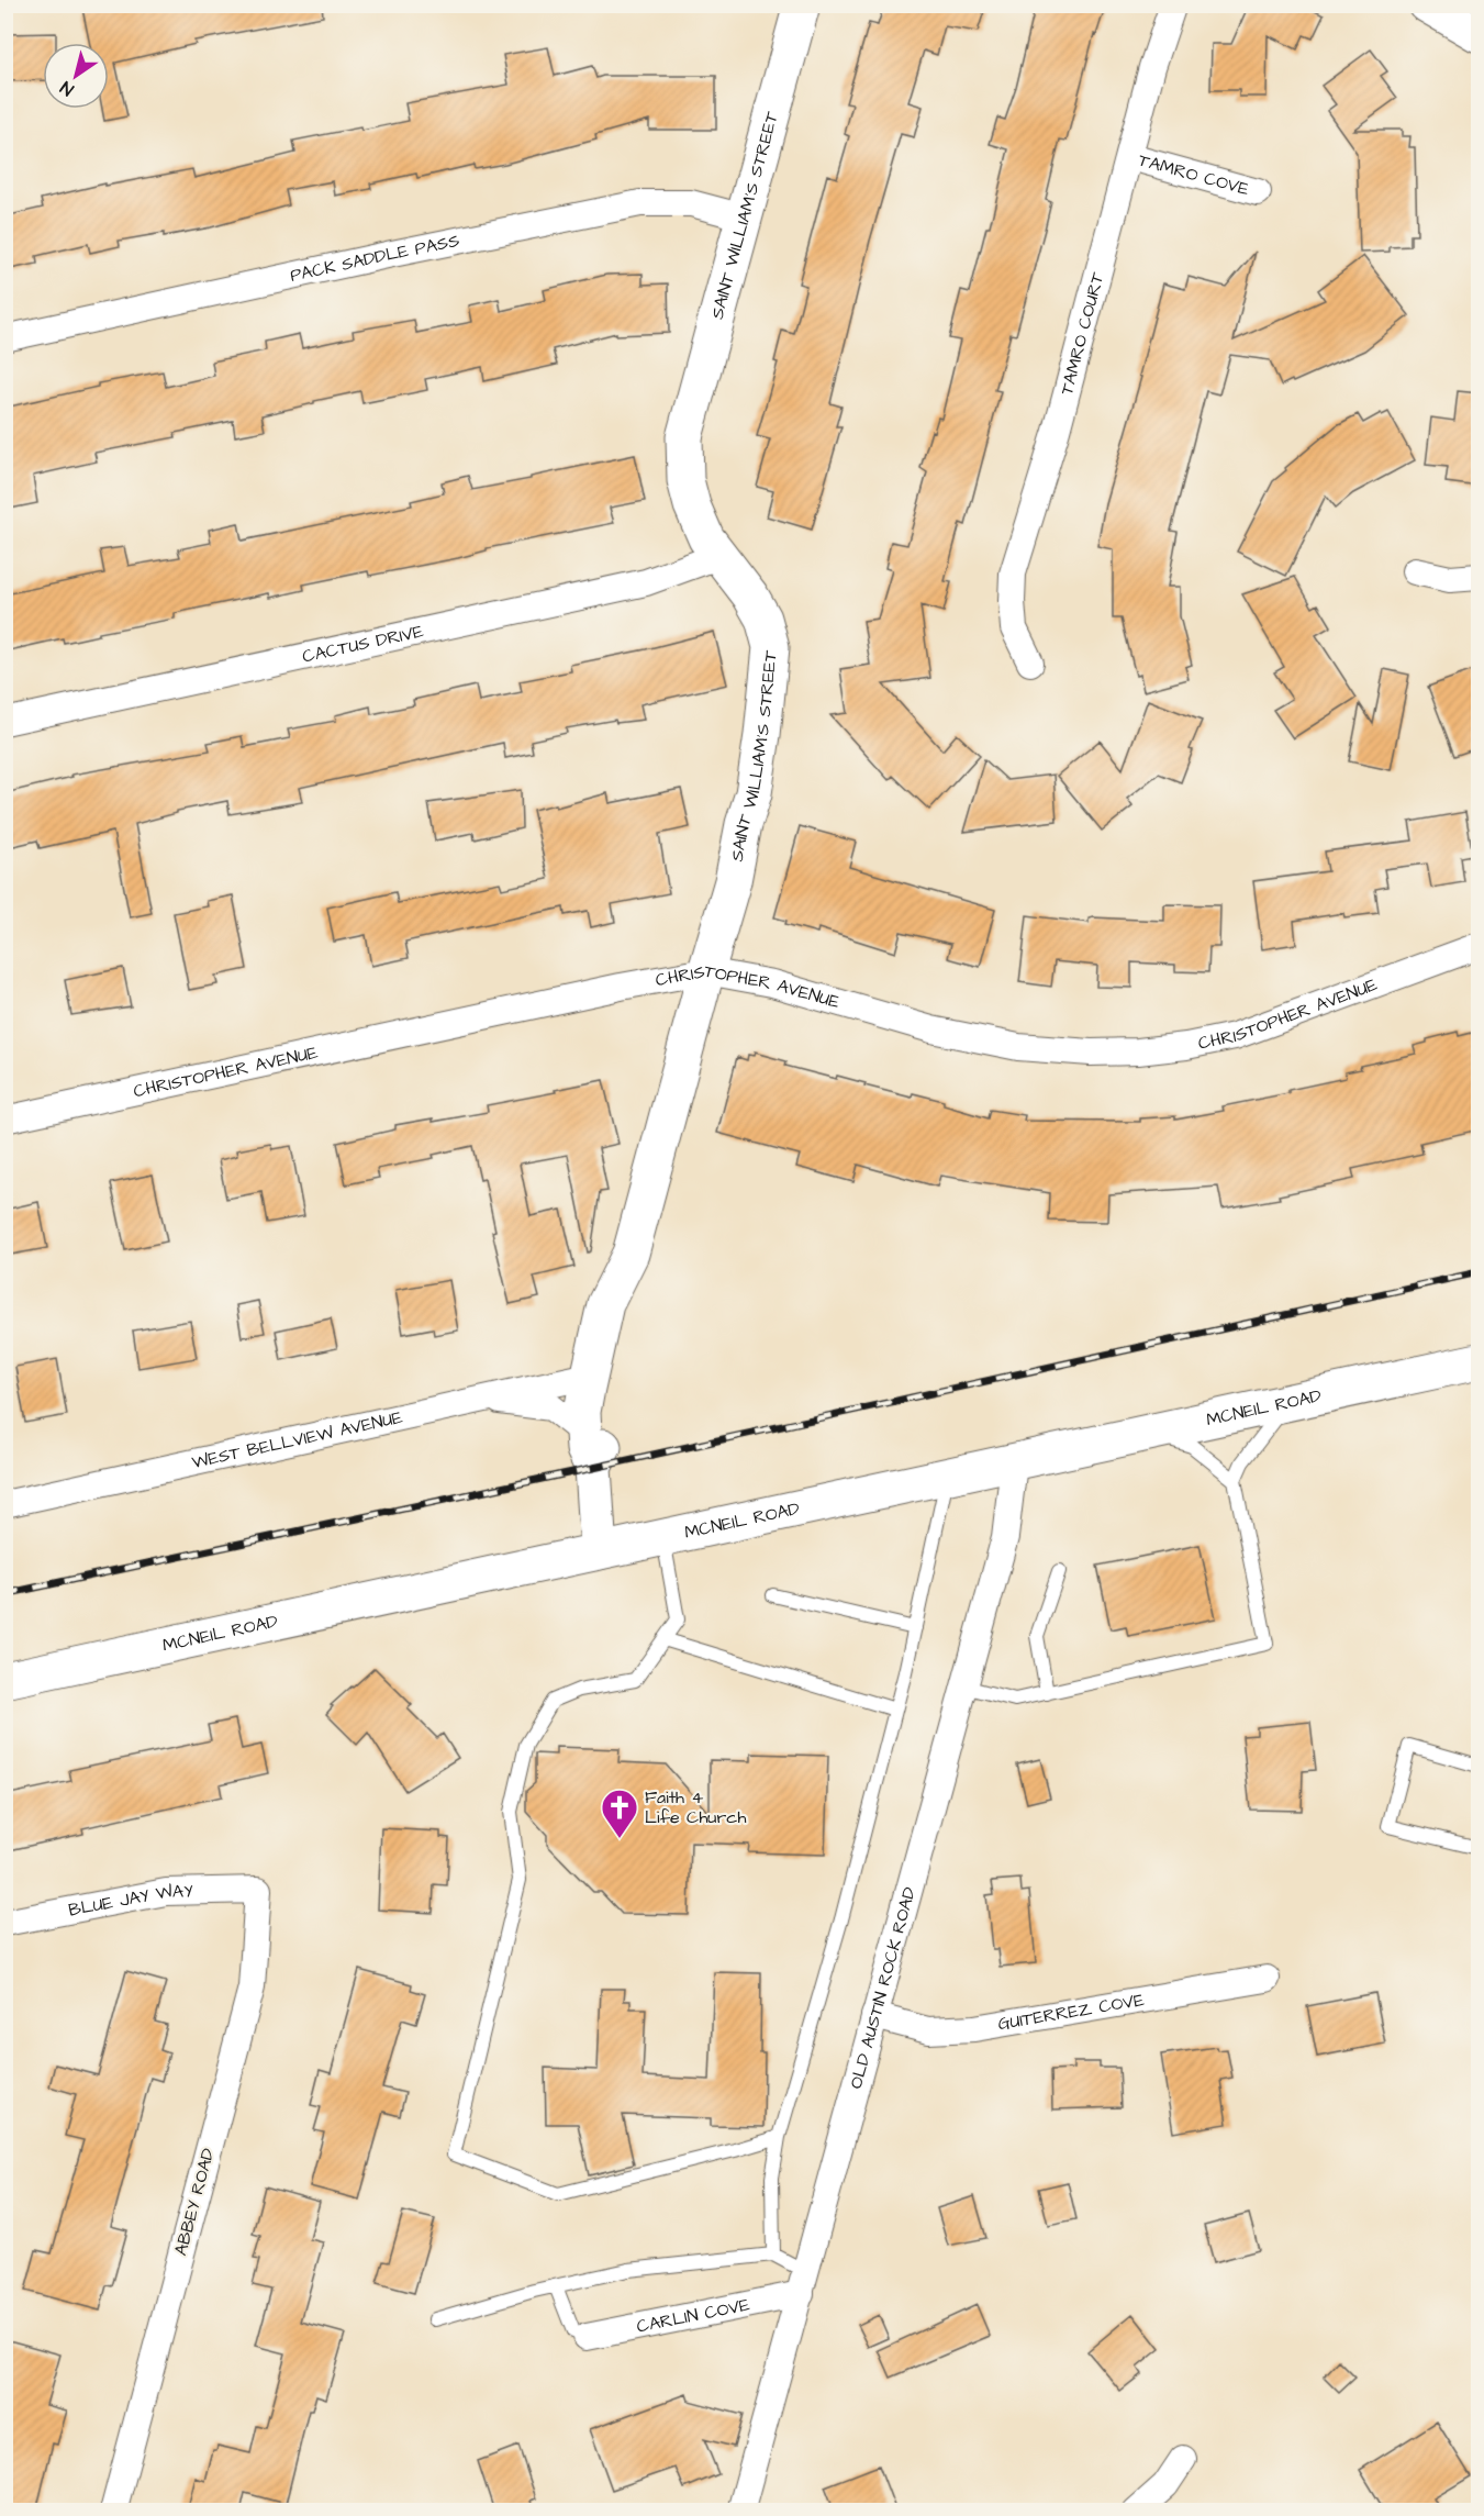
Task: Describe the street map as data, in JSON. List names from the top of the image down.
{
  "streets": {
    "street": [
      "TAMRO COVE",
      "SAINT WILLIAM'S STREET",
      "PACK SADDLE PASS",
      "TAMRO COURT",
      "CACTUS DRIVE",
      "CHRISTOPHER AVENUE",
      "MCNEIL ROAD",
      "WEST BELLVIEW AVENUE",
      "BLUE JAY WAY",
      "OLD AUSTIN ROCK ROAD",
      "GUITERREZ COVE",
      "ABBEY ROAD",
      "CARLIN COVE"
    ]
  },
  "crossings": [
    ["TAMRO COVE", "TAMRO COURT"],
    ["SAINT WILLIAM'S STREET", "PACK SADDLE PASS"],
    ["SAINT WILLIAM'S STREET", "CACTUS DRIVE"],
    ["SAINT WILLIAM'S STREET", "CHRISTOPHER AVENUE"],
    ["SAINT WILLIAM'S STREET", "MCNEIL ROAD"],
    ["SAINT WILLIAM'S STREET", "WEST BELLVIEW AVENUE"],
    ["MCNEIL ROAD", "OLD AUSTIN ROCK ROAD"],
    ["BLUE JAY WAY", "ABBEY ROAD"],
    ["OLD AUSTIN ROCK ROAD", "GUITERREZ COVE"],
    ["OLD AUSTIN ROCK ROAD", "CARLIN COVE"]
  ],
  "places": {
    "church": ["Faith 4 Life Church"]
  },
  "north": "bottom left"
}
